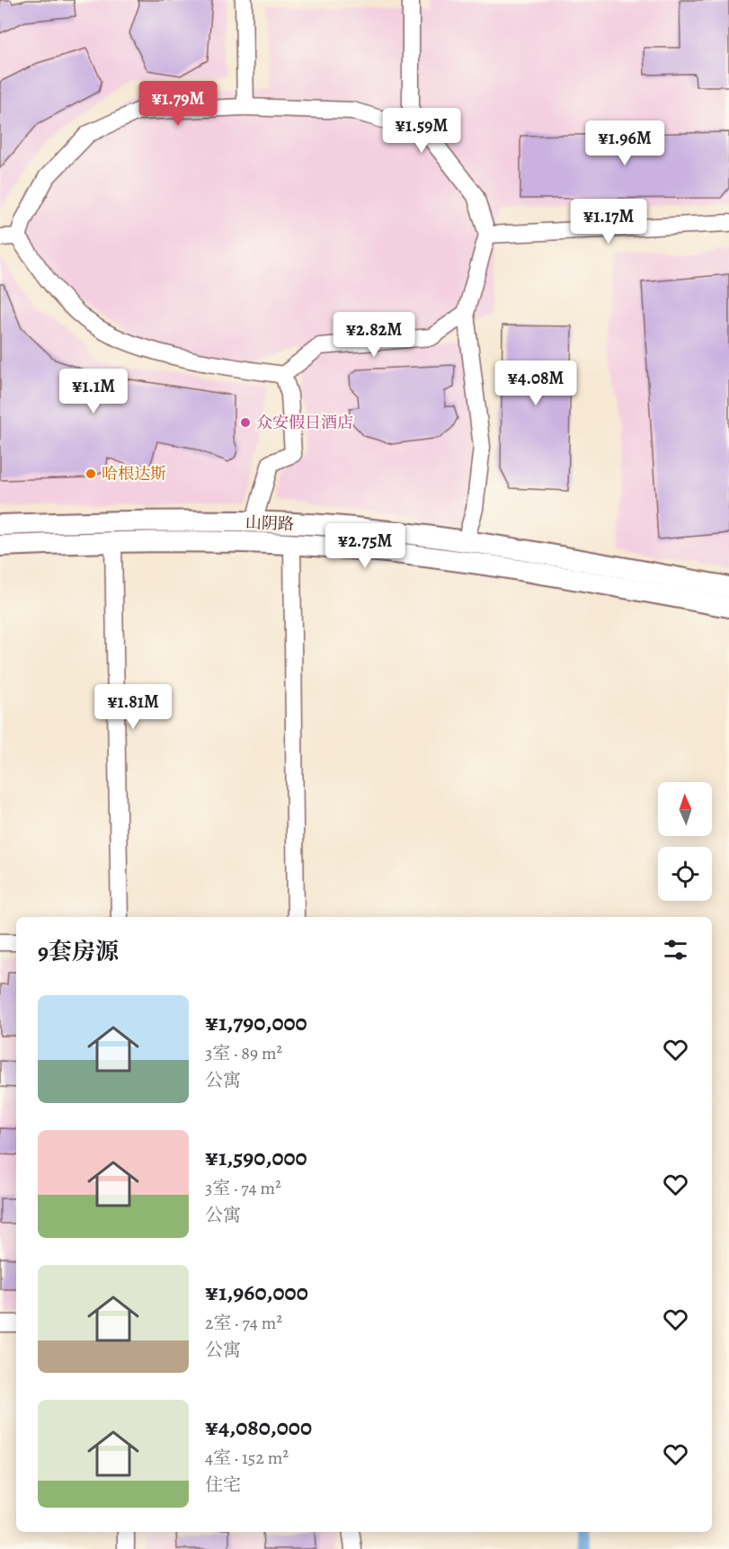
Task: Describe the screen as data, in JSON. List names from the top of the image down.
{
  "streets": {
    "main road": ["山阴路"]
  },
  "places": ["众安假日酒店", "哈根达斯"],
  "north": "top",
  "page": {
    "price": [
      "¥1.79M",
      "¥1.59M",
      "¥1.96M",
      "¥1.17M",
      "¥2.82M",
      "¥4.08M",
      "¥1.1M",
      "¥2.75M",
      "¥1.81M"
    ],
    "heading": "9套房源",
    "list": [
      {
        "name": "¥1,790,000",
        "note": "3室 · 89 m² · 公寓"
      },
      {
        "name": "¥1,590,000",
        "note": "3室 · 74 m² · 公寓"
      },
      {
        "name": "¥1,960,000",
        "note": "2室 · 74 m² · 公寓"
      },
      {
        "name": "¥4,080,000",
        "note": "4室 · 152 m² · 住宅"
      }
    ]
  }
}
